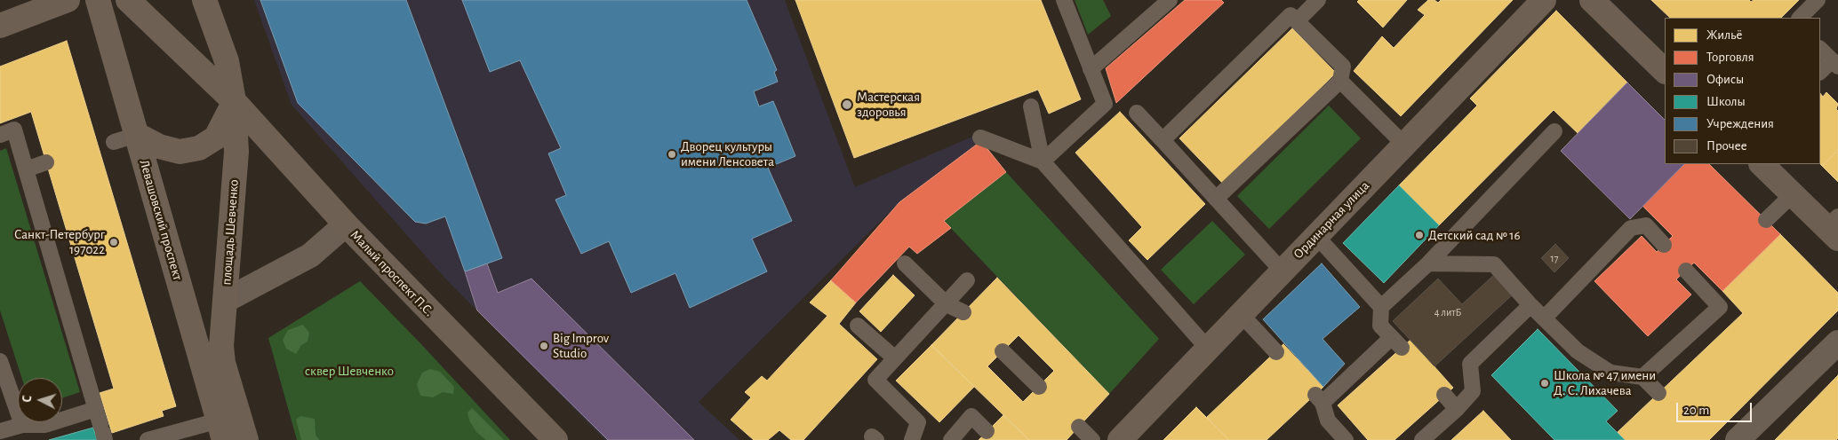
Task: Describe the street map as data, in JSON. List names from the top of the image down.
{
  "streets": {
    "street": [
      "Левашовский проспект",
      "Ординарная улица",
      "площадь Шевченко",
      "Малый проспект П.С."
    ]
  },
  "crossings": [
    ["площадь Шевченко", "Малый проспект П.С."]
  ],
  "parks": ["сквер Шевченко"],
  "places": [
    "Мастерская здоровья",
    "Дворец культуры имени Ленсовета",
    "Детский сад № 16",
    "Санкт-Петербург 197022",
    "Big Improv Studio",
    "Школа № 47 имени Д. С. Лихачева"
  ],
  "house_numbers": ["17", "4 литБ"],
  "legend": [
    "Жильё",
    "Торговля",
    "Офисы",
    "Школы",
    "Учреждения",
    "Прочее"
  ],
  "scale_bar": "20 m",
  "north": "left"
}
